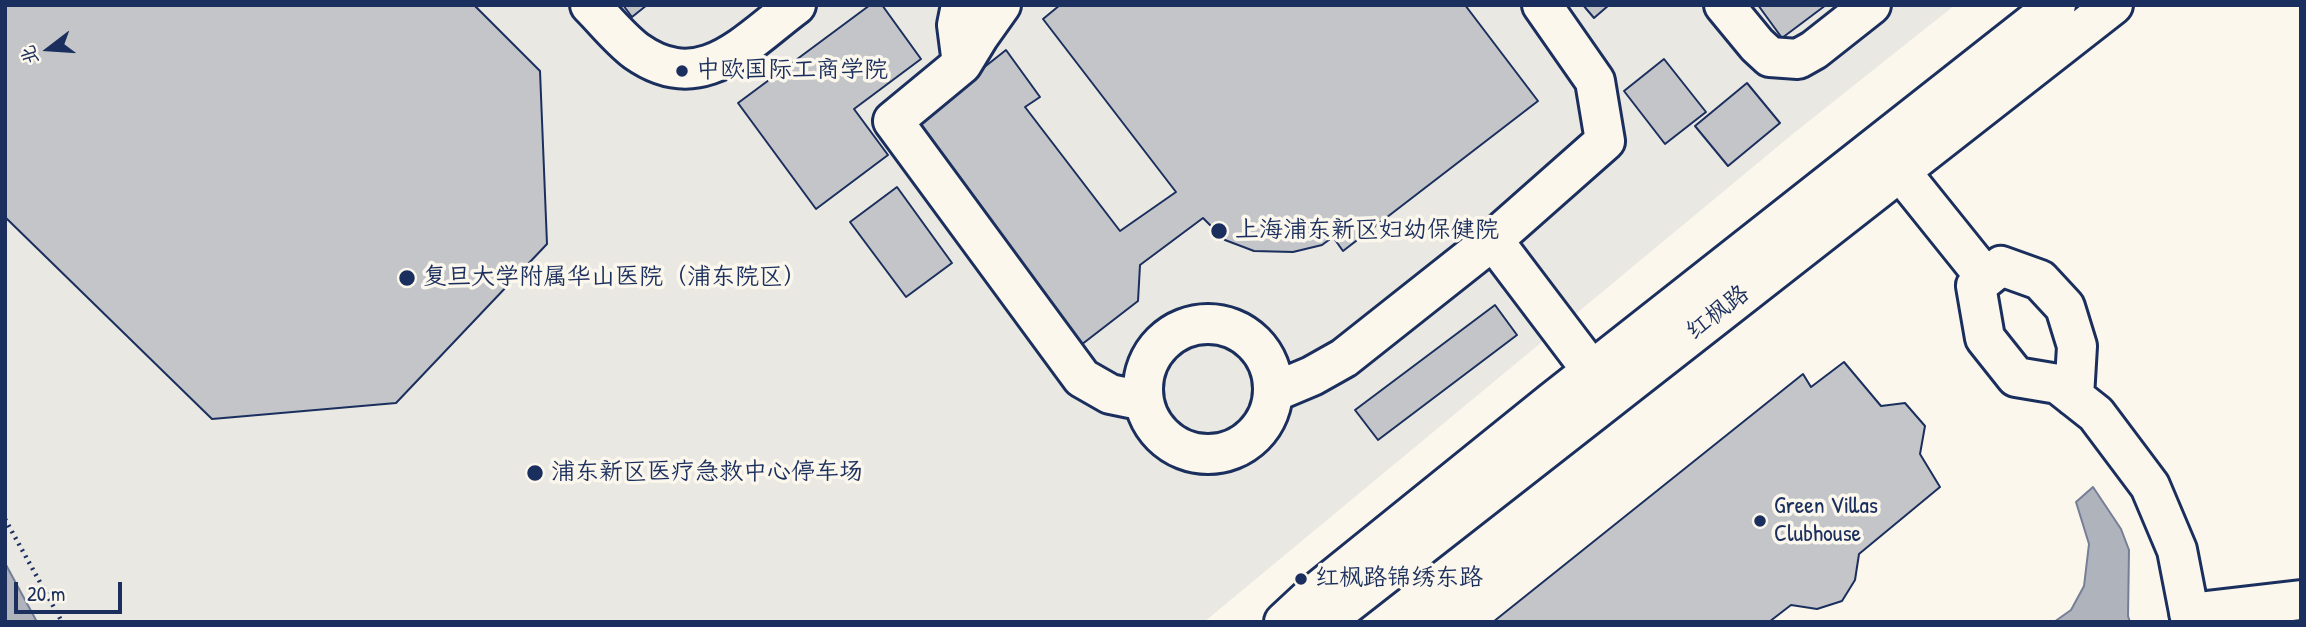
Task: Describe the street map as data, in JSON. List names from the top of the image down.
{
  "streets": {
    "street": ["红枫路"]
  },
  "places": [
    "中欧国际工商学院",
    "上海浦东新区妇幼保健院",
    "复旦大学附属华山医院（浦东院区）",
    "浦东新区医疗急救中心停车场",
    "Green Villas Clubhouse",
    "红枫路锦绣东路"
  ],
  "scale_bar": "20 m",
  "north": "left"
}
